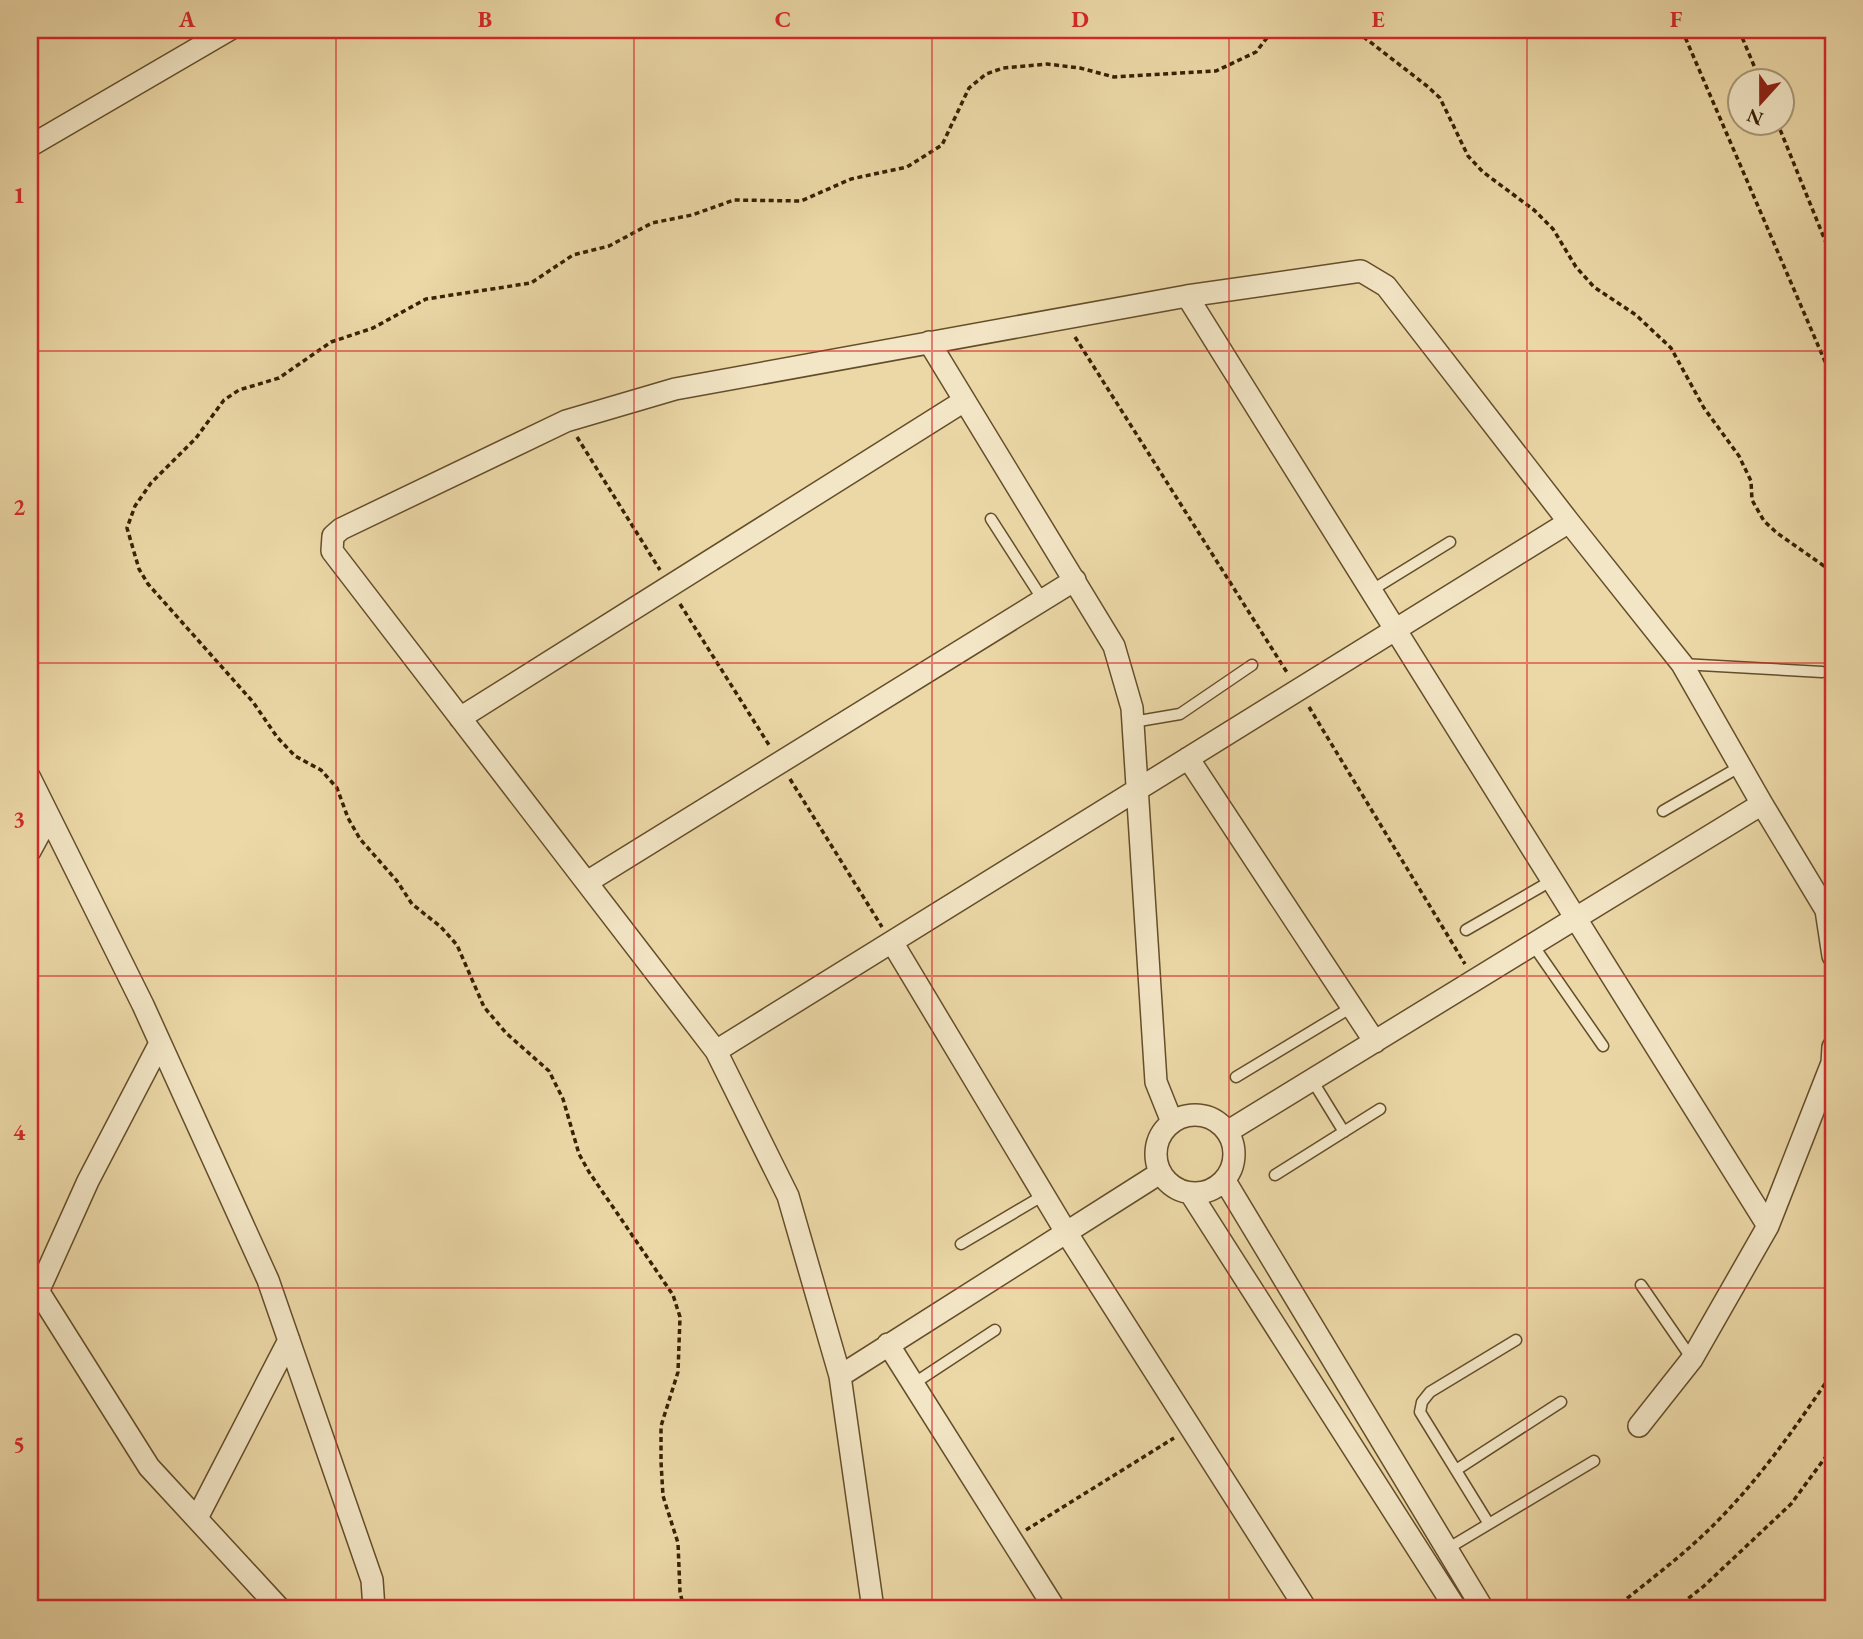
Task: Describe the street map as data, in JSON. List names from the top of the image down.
{
  "north": "bottom",
  "grid": {
    "columns": [
      "A",
      "B",
      "C",
      "D",
      "E",
      "F"
    ],
    "rows": [
      "1",
      "2",
      "3",
      "4",
      "5"
    ]
  }
}
